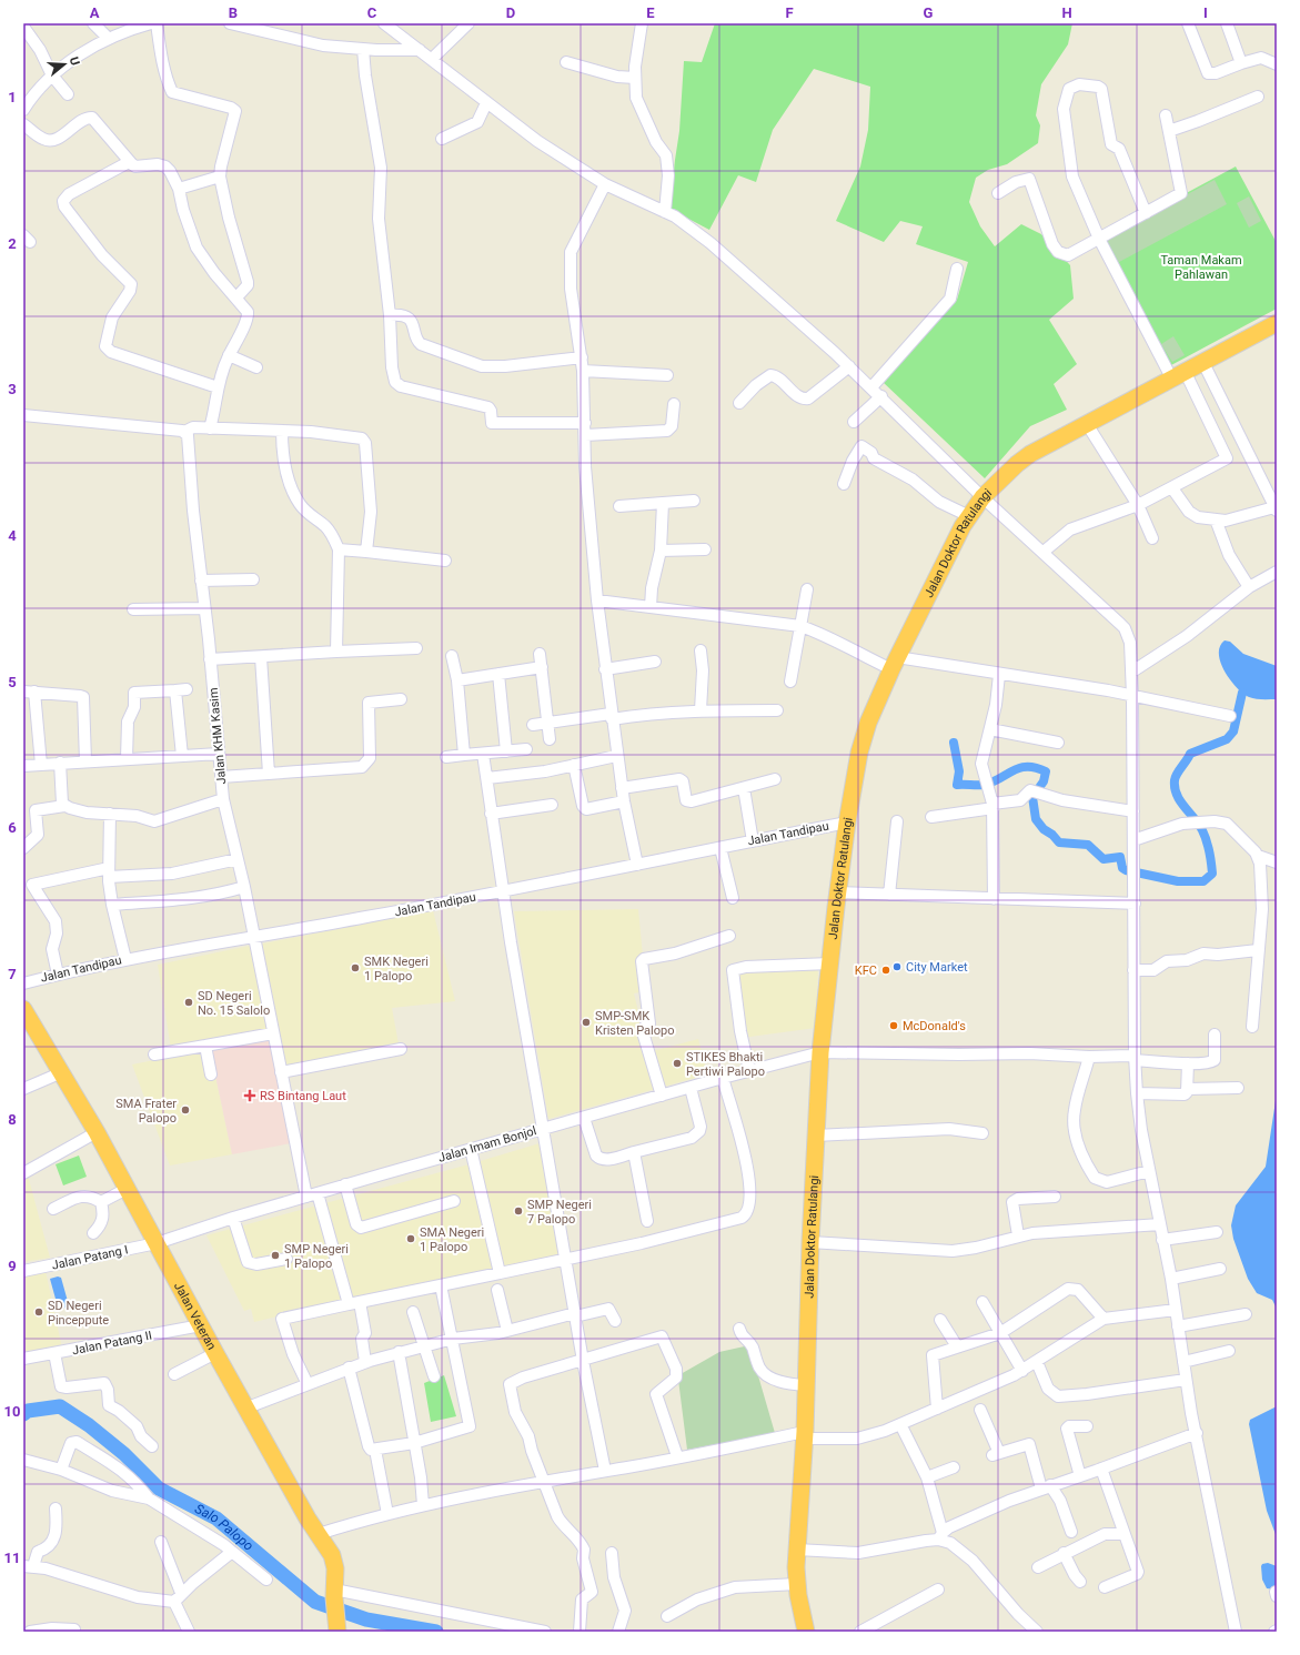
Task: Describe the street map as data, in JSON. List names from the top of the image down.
{
  "streets": {
    "highway": ["Jalan Doktor Ratulangi", "Jalan Veteran"],
    "street": [
      "Jalan KHM Kasim",
      "Jalan Tandipau",
      "Jalan Imam Bonjol",
      "Jalan Patang I",
      "Jalan Patang II"
    ]
  },
  "crossings": [
    ["Jalan Doktor Ratulangi", "Jalan Tandipau"],
    ["Jalan Doktor Ratulangi", "Jalan Imam Bonjol"],
    ["Jalan KHM Kasim", "Jalan Tandipau"],
    ["Jalan KHM Kasim", "Jalan Imam Bonjol"],
    ["Jalan Imam Bonjol", "Jalan Patang I"],
    ["Jalan Imam Bonjol", "Jalan Veteran"],
    ["Jalan Patang I", "Jalan Veteran"],
    ["Jalan Veteran", "Jalan Patang II"]
  ],
  "water": ["Salo Palopo"],
  "parks": ["Taman Makam Pahlawan"],
  "places": {
    "other": [
      "City Market",
      "SMK Negeri 1 Palopo",
      "KFC",
      "SD Negeri No. 15 Salolo",
      "SMP-SMK Kristen Palopo",
      "McDonald's",
      "STIKES Bhakti Pertiwi Palopo",
      "SMA Frater Palopo",
      "SMP Negeri 7 Palopo",
      "SMA Negeri 1 Palopo",
      "SMP Negeri 1 Palopo",
      "SD Negeri Pinceppute"
    ],
    "health": ["RS Bintang Laut"]
  },
  "north": "right",
  "grid": {
    "columns": [
      "A",
      "B",
      "C",
      "D",
      "E",
      "F",
      "G",
      "H",
      "I"
    ],
    "rows": [
      "1",
      "2",
      "3",
      "4",
      "5",
      "6",
      "7",
      "8",
      "9",
      "10",
      "11"
    ]
  }
}
